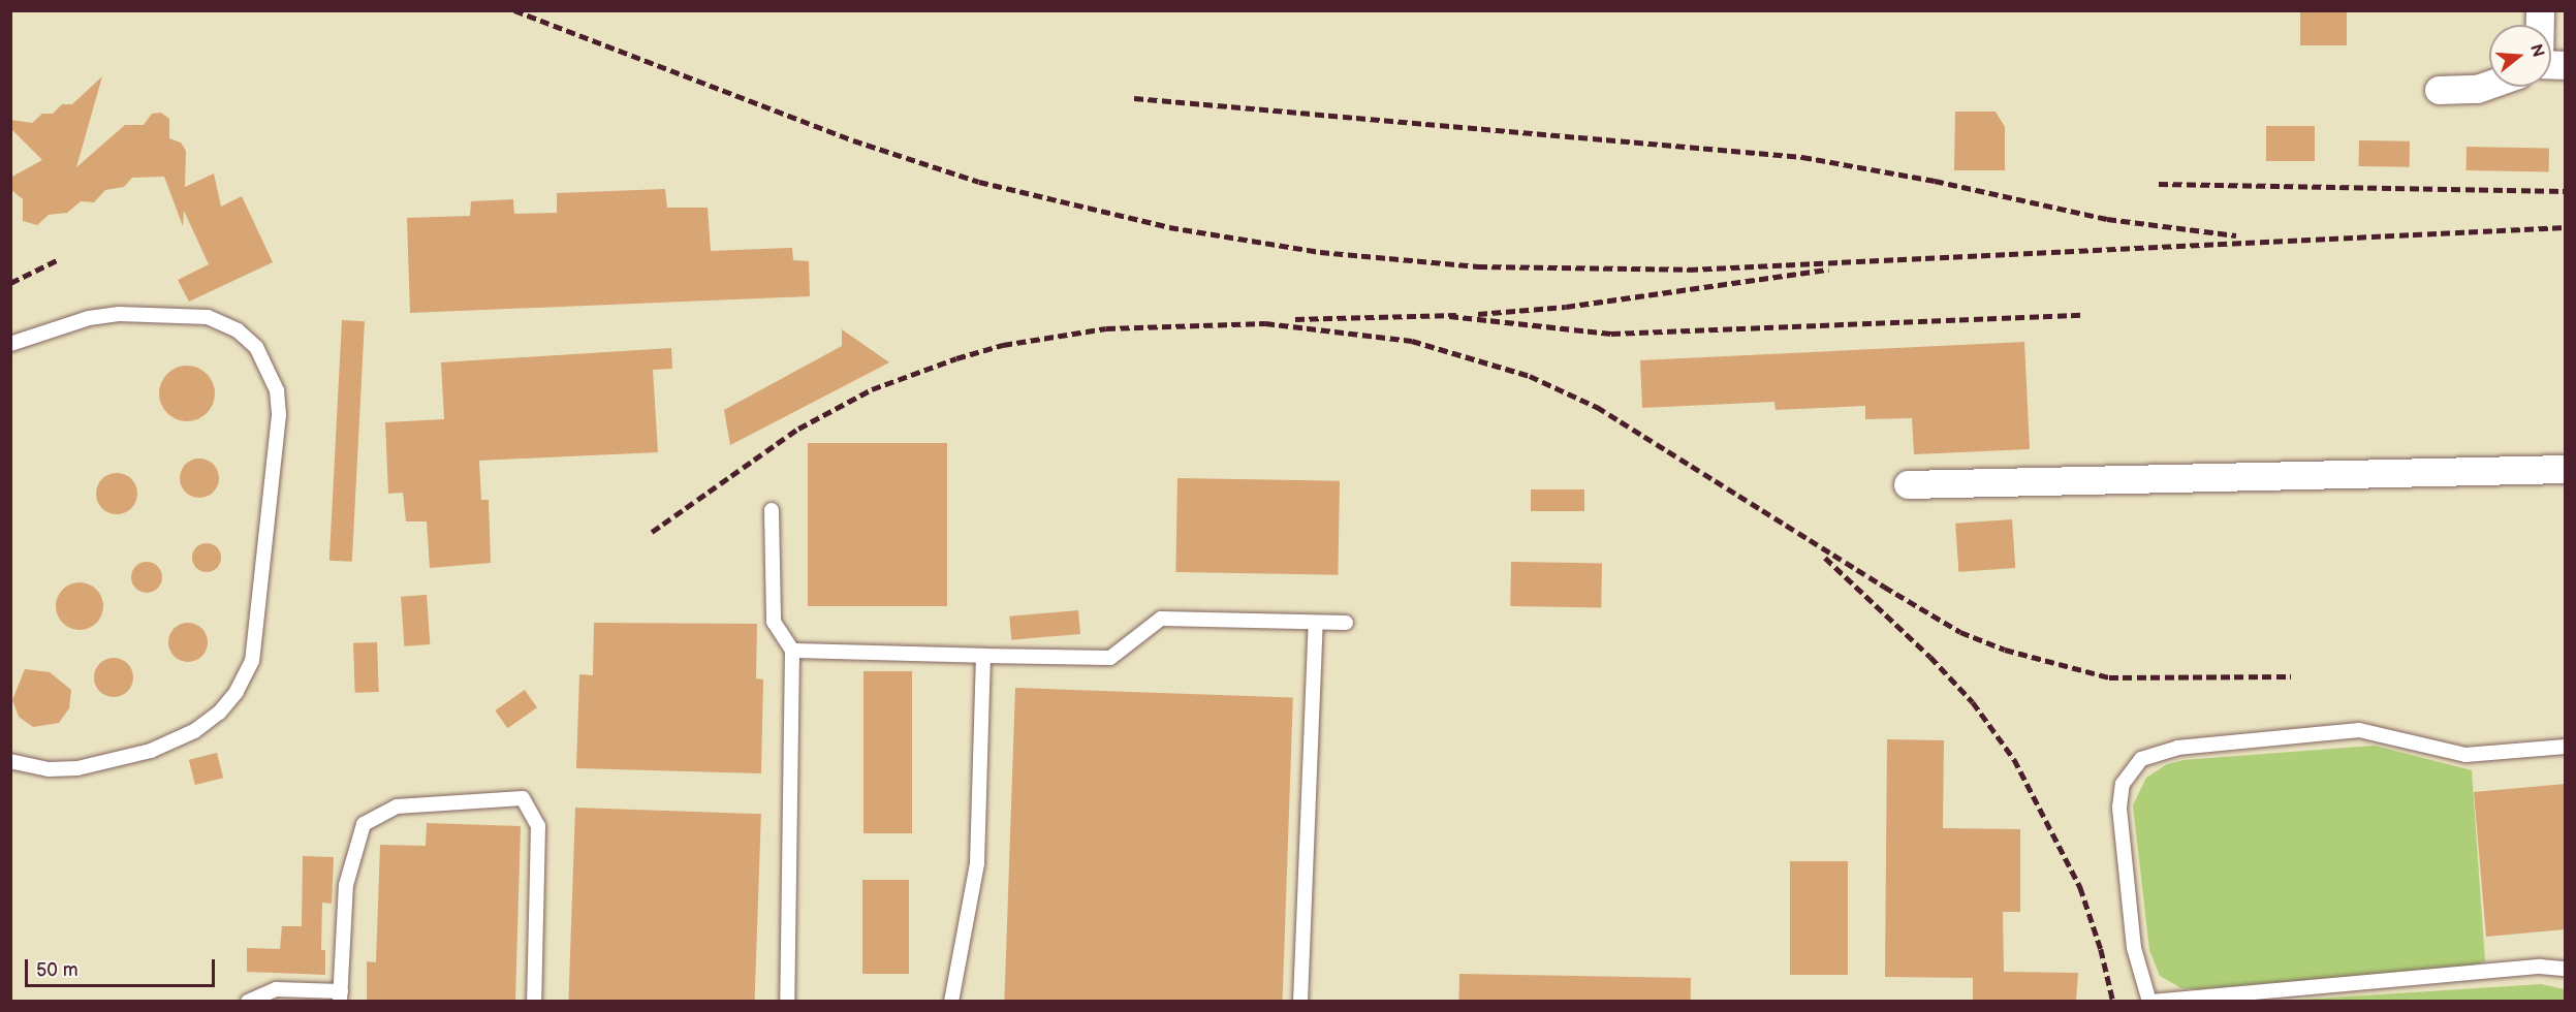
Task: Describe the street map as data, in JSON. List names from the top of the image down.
{
  "scale_bar": "50 m",
  "north": "right"
}
